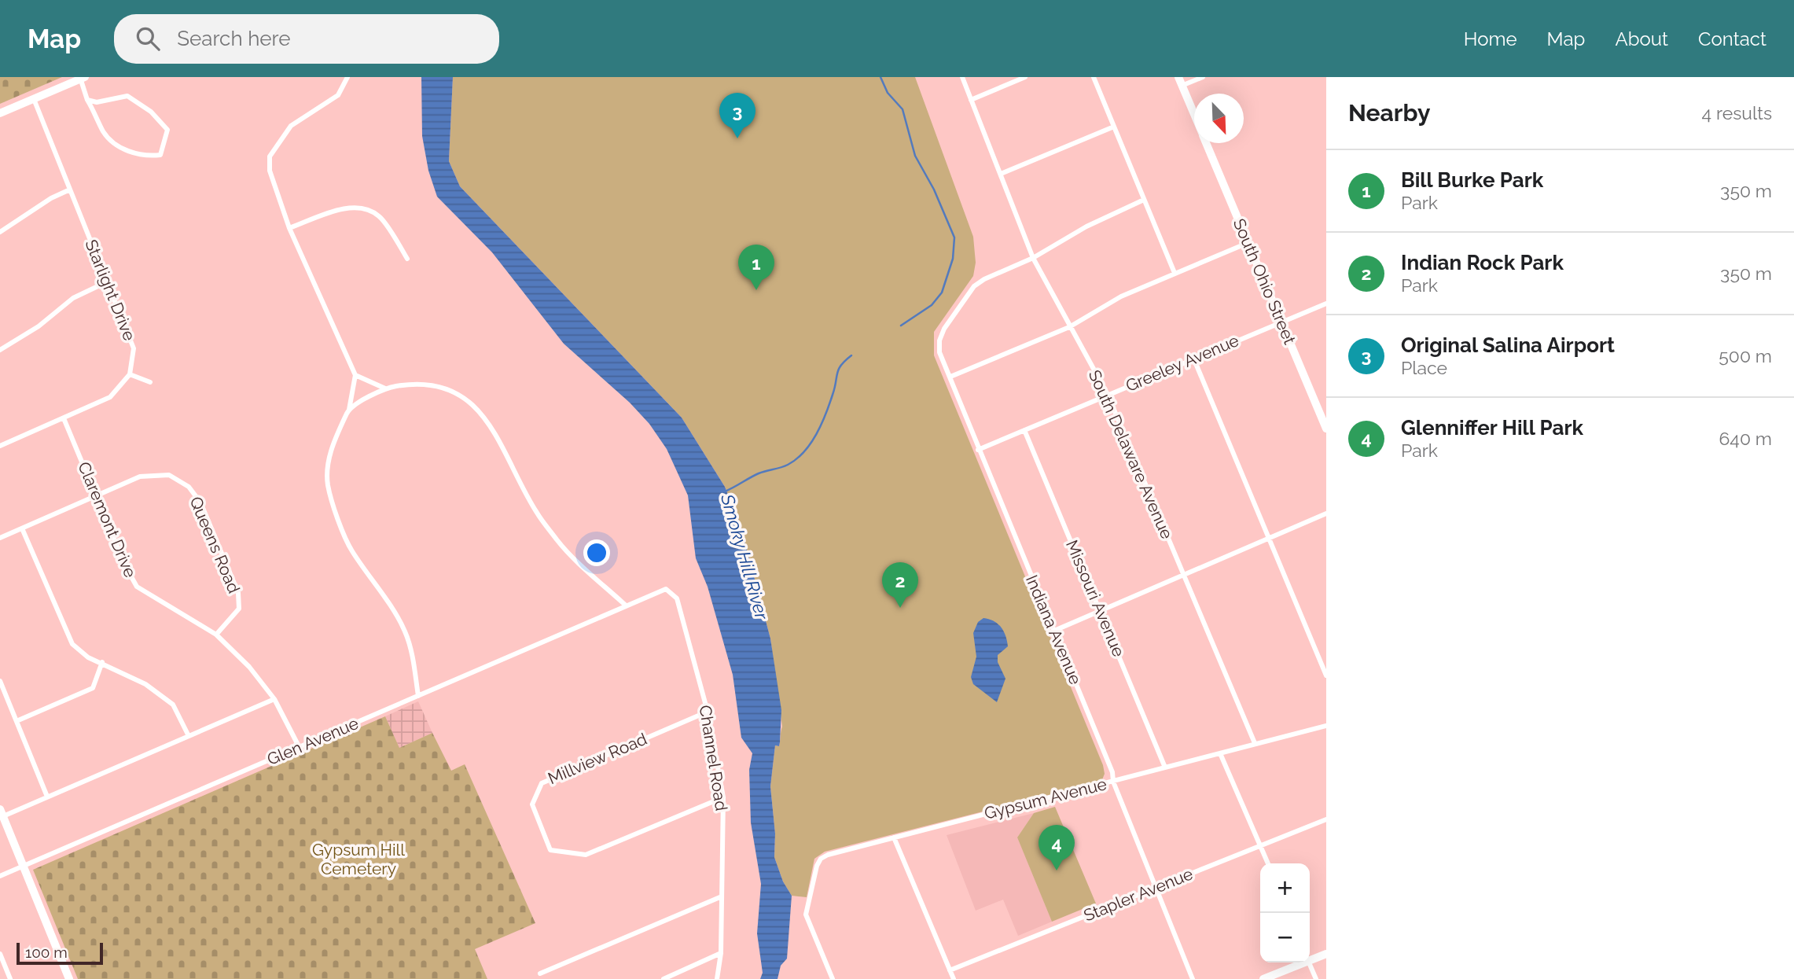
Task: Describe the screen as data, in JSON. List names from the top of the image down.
{
  "streets": {
    "main road": ["South Ohio Street"],
    "street": [
      "Starlight Drive",
      "Greeley Avenue",
      "South Delaware Avenue",
      "Claremont Drive",
      "Queens Road",
      "Missouri Avenue",
      "Indiana Avenue",
      "Glen Avenue",
      "Channel Road",
      "Millview Road",
      "Gypsum Avenue",
      "Stapler Avenue"
    ]
  },
  "crossings": [
    ["South Ohio Street", "Greeley Avenue"],
    ["Greeley Avenue", "South Delaware Avenue"],
    ["Greeley Avenue", "Missouri Avenue"],
    ["Greeley Avenue", "Indiana Avenue"],
    ["South Delaware Avenue", "Indiana Avenue"],
    ["South Delaware Avenue", "Gypsum Avenue"],
    ["Claremont Drive", "Queens Road"],
    ["Claremont Drive", "Glen Avenue"],
    ["Missouri Avenue", "Gypsum Avenue"],
    ["Indiana Avenue", "Gypsum Avenue"],
    ["Indiana Avenue", "Stapler Avenue"],
    ["Glen Avenue", "Channel Road"],
    ["Channel Road", "Millview Road"]
  ],
  "water": ["Smoky Hill River"],
  "parks": ["Gypsum Hill Cemetery"],
  "scale_bar": "100 m",
  "north": "bottom right",
  "page": {
    "header": "Map",
    "search": "Search here",
    "nav": [
      "Home",
      "Map",
      "About",
      "Contact"
    ],
    "heading": ["Nearby", "4 results"],
    "pins": [
      "3",
      "1",
      "2",
      "4"
    ],
    "list": [
      {
        "mark": "1",
        "name": "Bill Burke Park",
        "note": "Park",
        "value": "350 m"
      },
      {
        "mark": "2",
        "name": "Indian Rock Park",
        "note": "Park",
        "value": "350 m"
      },
      {
        "mark": "3",
        "name": "Original Salina Airport",
        "note": "Place",
        "value": "500 m"
      },
      {
        "mark": "4",
        "name": "Glenniffer Hill Park",
        "note": "Park",
        "value": "640 m"
      }
    ],
    "map_buttons": ["+", "−"],
    "scale": "100 m"
  }
}
